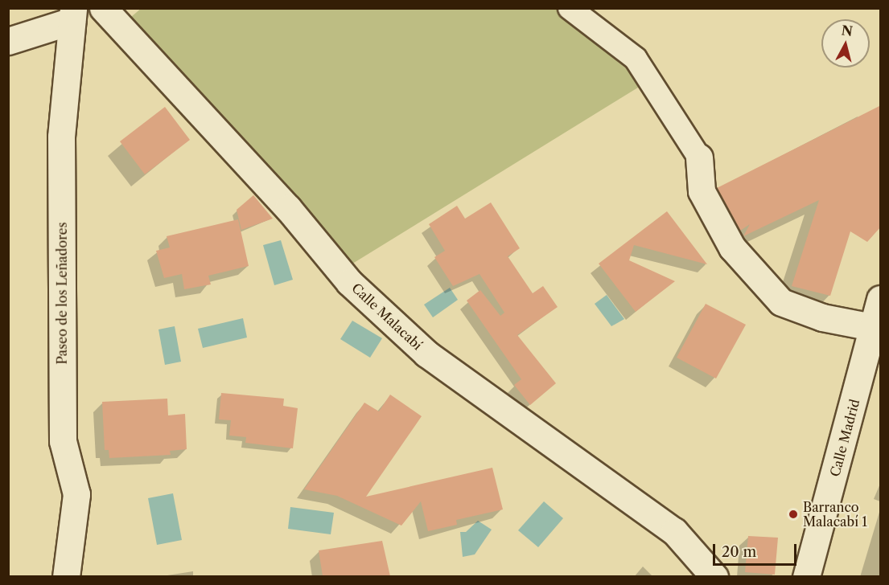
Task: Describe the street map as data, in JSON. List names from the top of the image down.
{
  "streets": {
    "street": ["Paseo de los Leñadores", "Calle Malacabí", "Calle Madrid"]
  },
  "places": ["Barranco Malacabí 1"],
  "scale_bar": "20 m",
  "north": "top"
}
